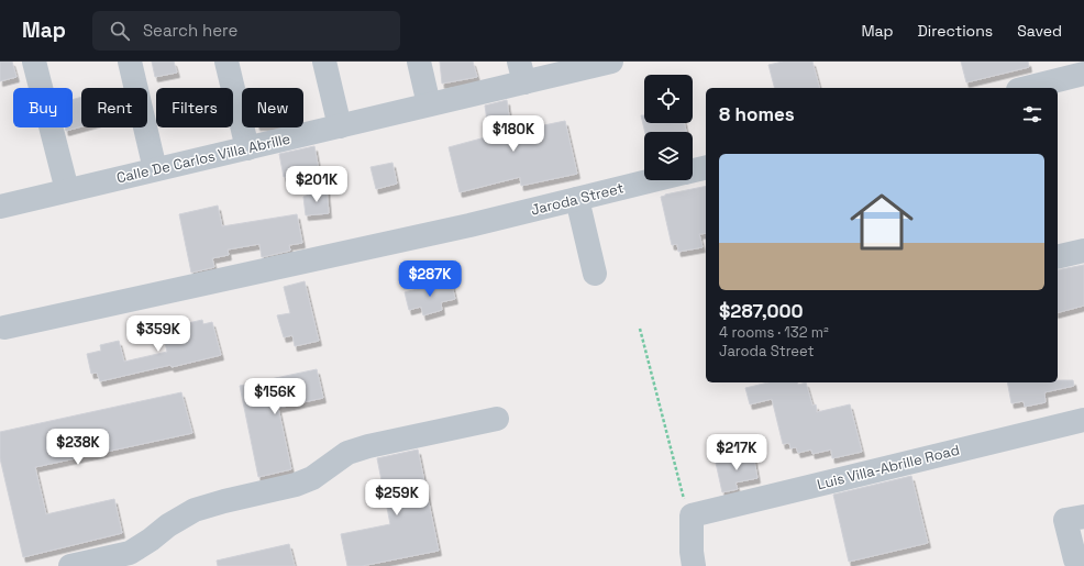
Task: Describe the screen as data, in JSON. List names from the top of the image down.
{
  "streets": {
    "street": ["Calle De Carlos Villa Abrille", "Jaroda Street", "Luis Villa-Abrille Road"]
  },
  "page": {
    "header": "Map",
    "search": "Search here",
    "nav": ["Map", "Directions", "Saved"],
    "chip": [
      "Buy",
      "Rent",
      "Filters",
      "New"
    ],
    "heading": "8 homes",
    "price": [
      "$180K",
      "$201K",
      "$287K",
      "$359K",
      "$156K",
      "$238K",
      "$217K",
      "$259K"
    ],
    "list": [
      {
        "name": "$287,000",
        "note": "4 rooms · 132 m² · Jaroda Street"
      }
    ]
  }
}
